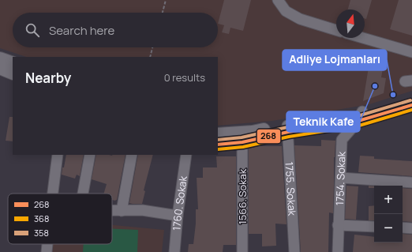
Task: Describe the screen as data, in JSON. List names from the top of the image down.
{
  "streets": {
    "street": [
      "1754. Sokak",
      "1755. Sokak",
      "1566. Sokak",
      "1760. Sokak"
    ]
  },
  "places": ["Teknik Kafe", "Adliye Lojmanları"],
  "lines": ["transit line 358", "transit line 268", "transit line 368"],
  "legend": ["268", "368", "358"],
  "north": "top",
  "page": {
    "search": "Search here",
    "heading": ["Nearby", "0 results"],
    "map_buttons": ["+", "−"]
  }
}
